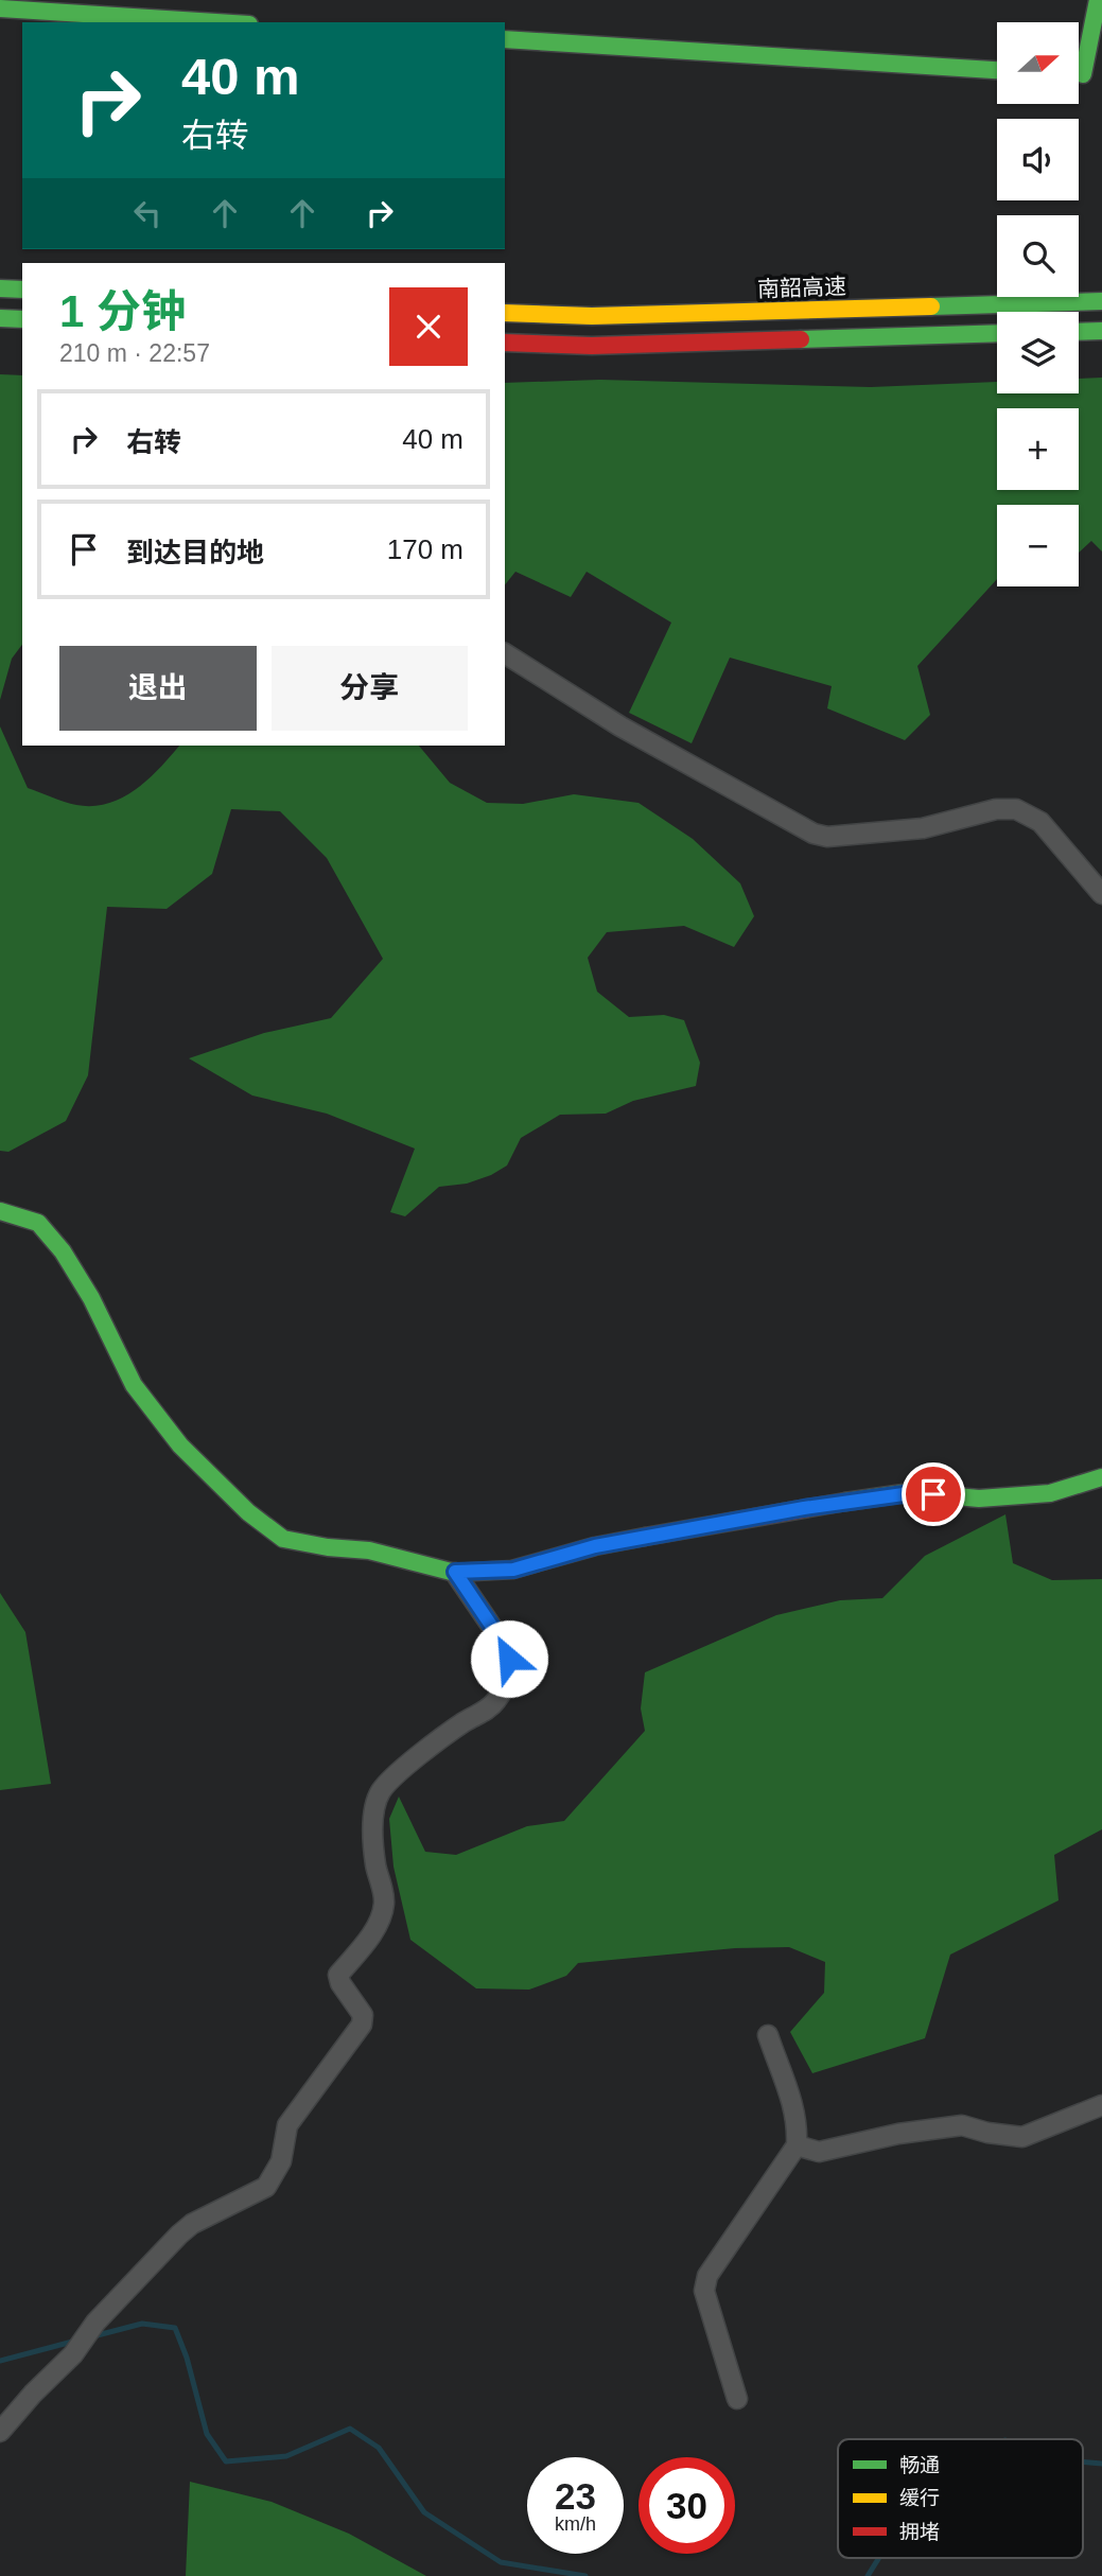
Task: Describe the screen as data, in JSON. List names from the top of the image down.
{
  "streets": {
    "main road": ["南韶高速"]
  },
  "legend": ["畅通", "缓行", "拥堵"],
  "north": "right",
  "page": {
    "map_buttons": ["+", "−"],
    "turn": ["40 m", "右转"],
    "heading": ["1 分钟", "210 m · 22:57"],
    "list": [
      {
        "name": "右转",
        "value": "40 m"
      },
      {
        "name": "到达目的地",
        "value": "170 m"
      }
    ],
    "buttons": ["退出", "分享"],
    "speed": "23 km/h",
    "limit": "30"
  }
}
